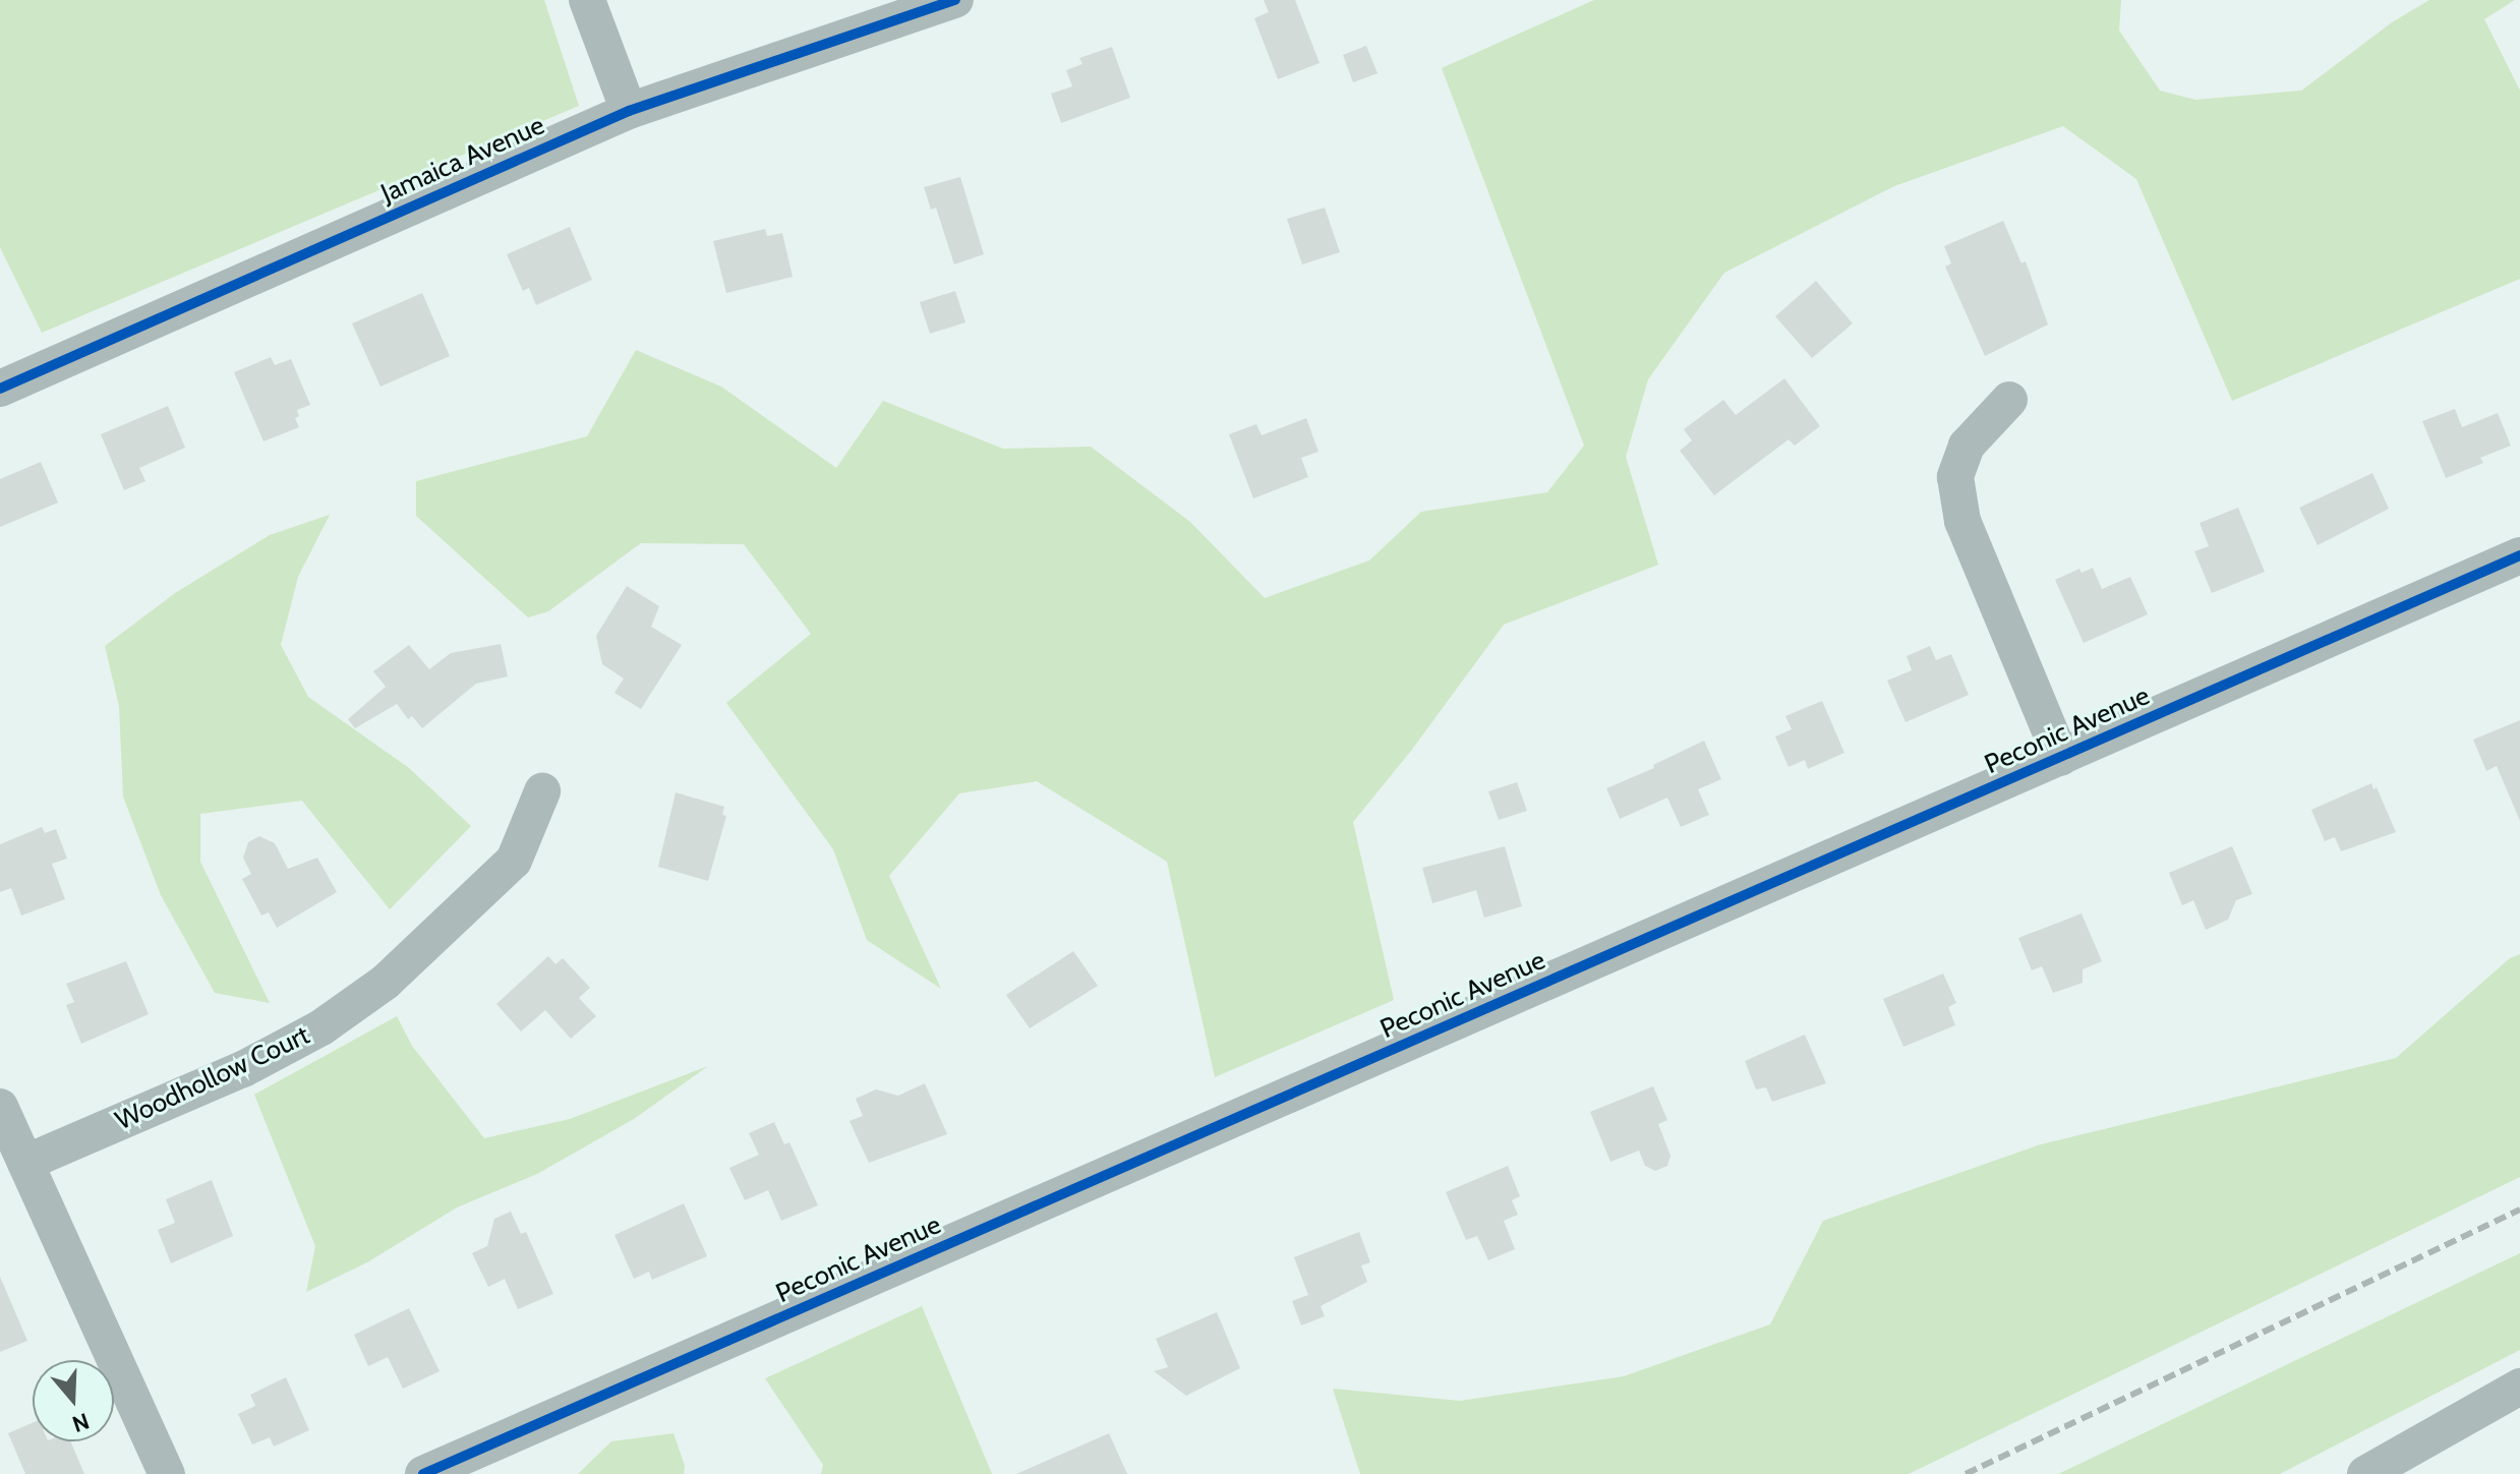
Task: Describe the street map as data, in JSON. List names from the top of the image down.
{
  "streets": {
    "street": ["Jamaica Avenue", "Peconic Avenue", "Woodhollow Court"]
  },
  "north": "bottom"
}
